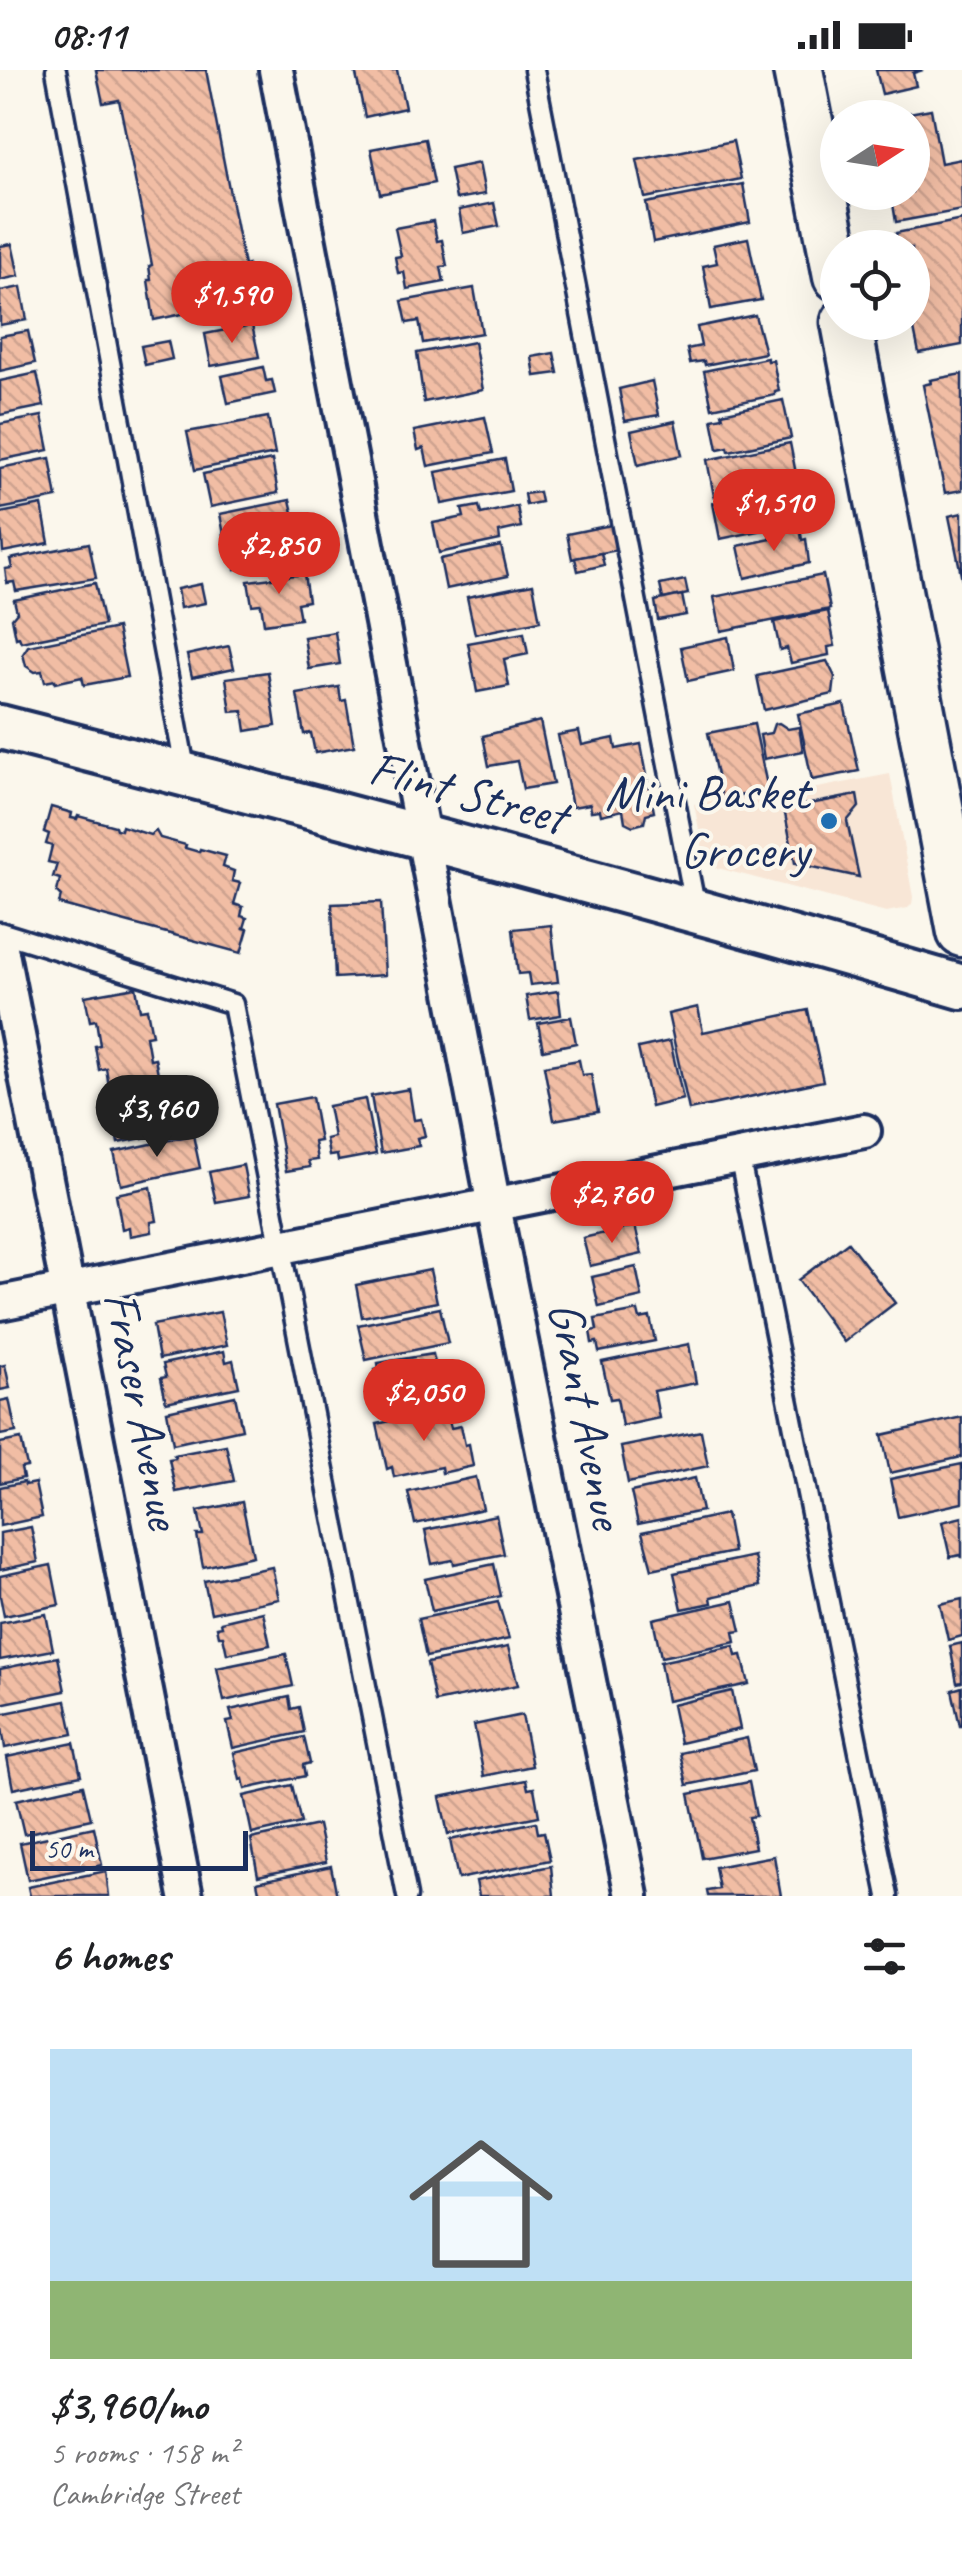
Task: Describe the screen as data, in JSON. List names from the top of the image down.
{
  "streets": {
    "street": ["Flint Street", "Fraser Avenue", "Grant Avenue"]
  },
  "crossings": [
    ["Flint Street", "Grant Avenue"]
  ],
  "places": ["Mini Basket Grocery"],
  "scale_bar": "50 m",
  "north": "right",
  "page": {
    "status": "08:11",
    "price": [
      "$1,590",
      "$1,510",
      "$2,850",
      "$3,960",
      "$2,760",
      "$2,050"
    ],
    "scale": "50 m",
    "heading": "6 homes",
    "list": [
      {
        "name": "$3,960/mo",
        "note": "5 rooms · 158 m² · Cambridge Street"
      }
    ]
  }
}
